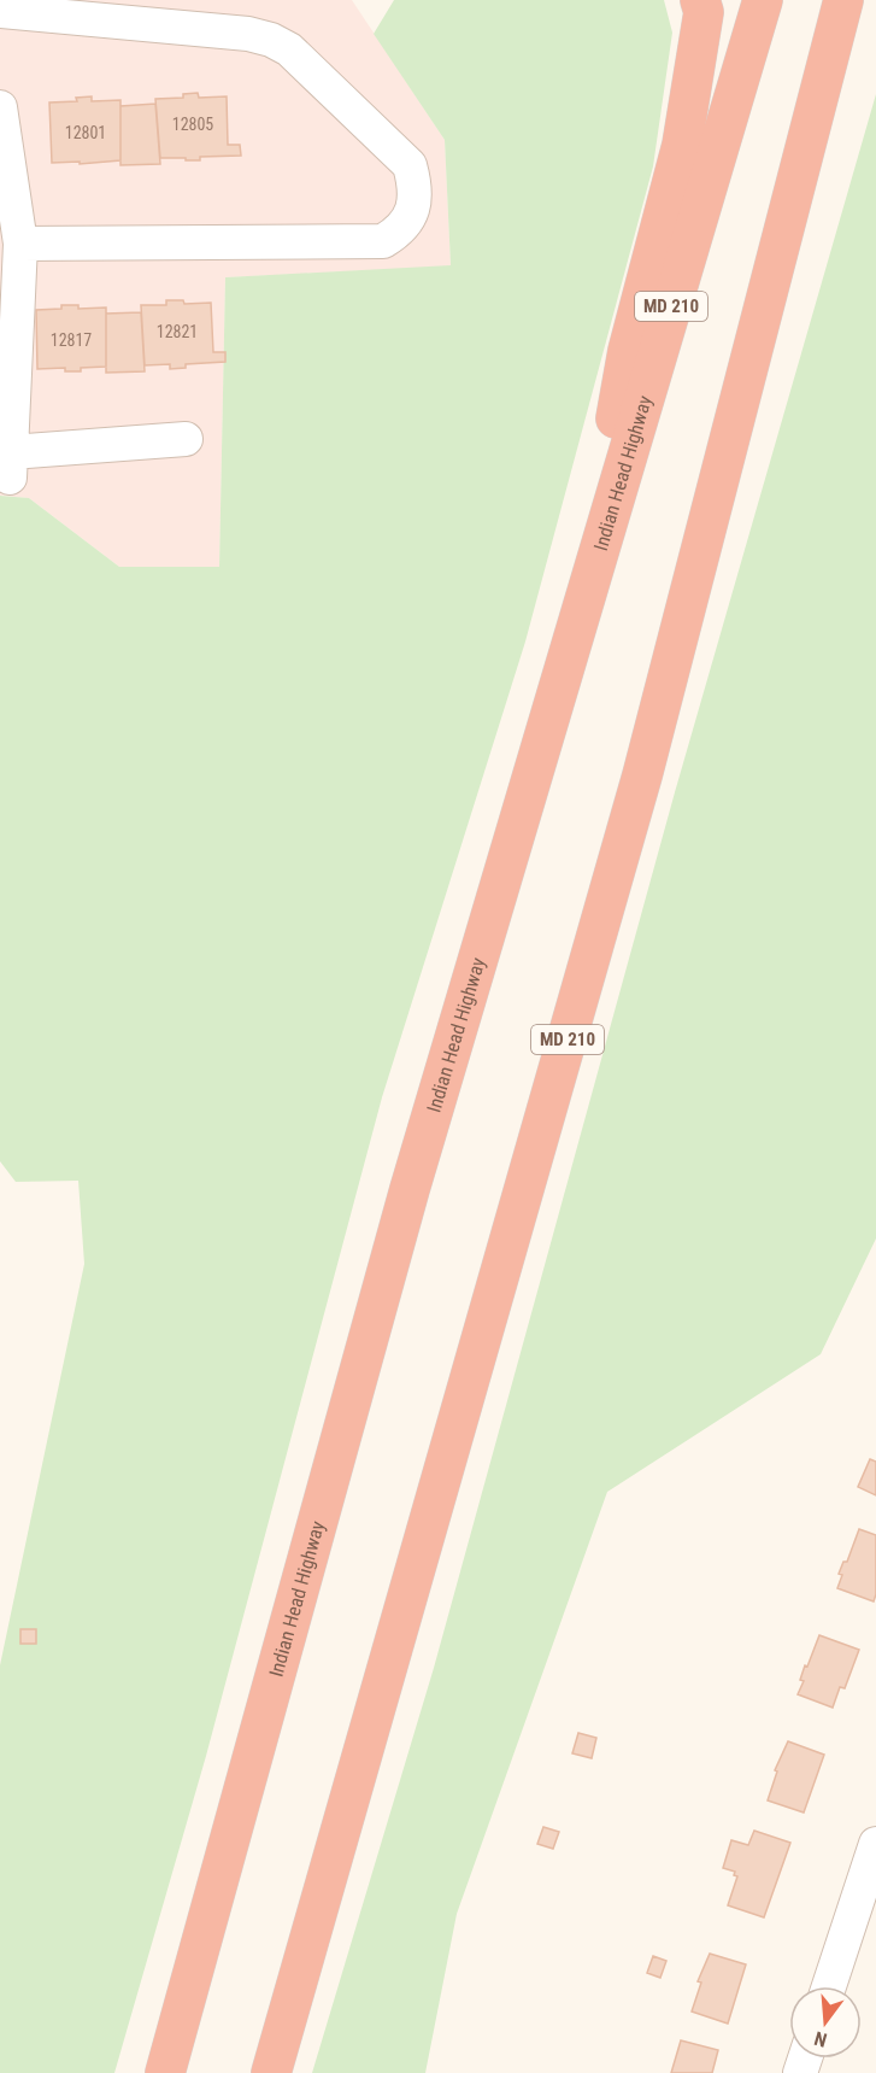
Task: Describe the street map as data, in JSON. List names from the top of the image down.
{
  "streets": {
    "highway": ["MD 210", "Indian Head Highway"]
  },
  "house_numbers": [
    "12805",
    "12801",
    "12821",
    "12817"
  ],
  "north": "bottom"
}
